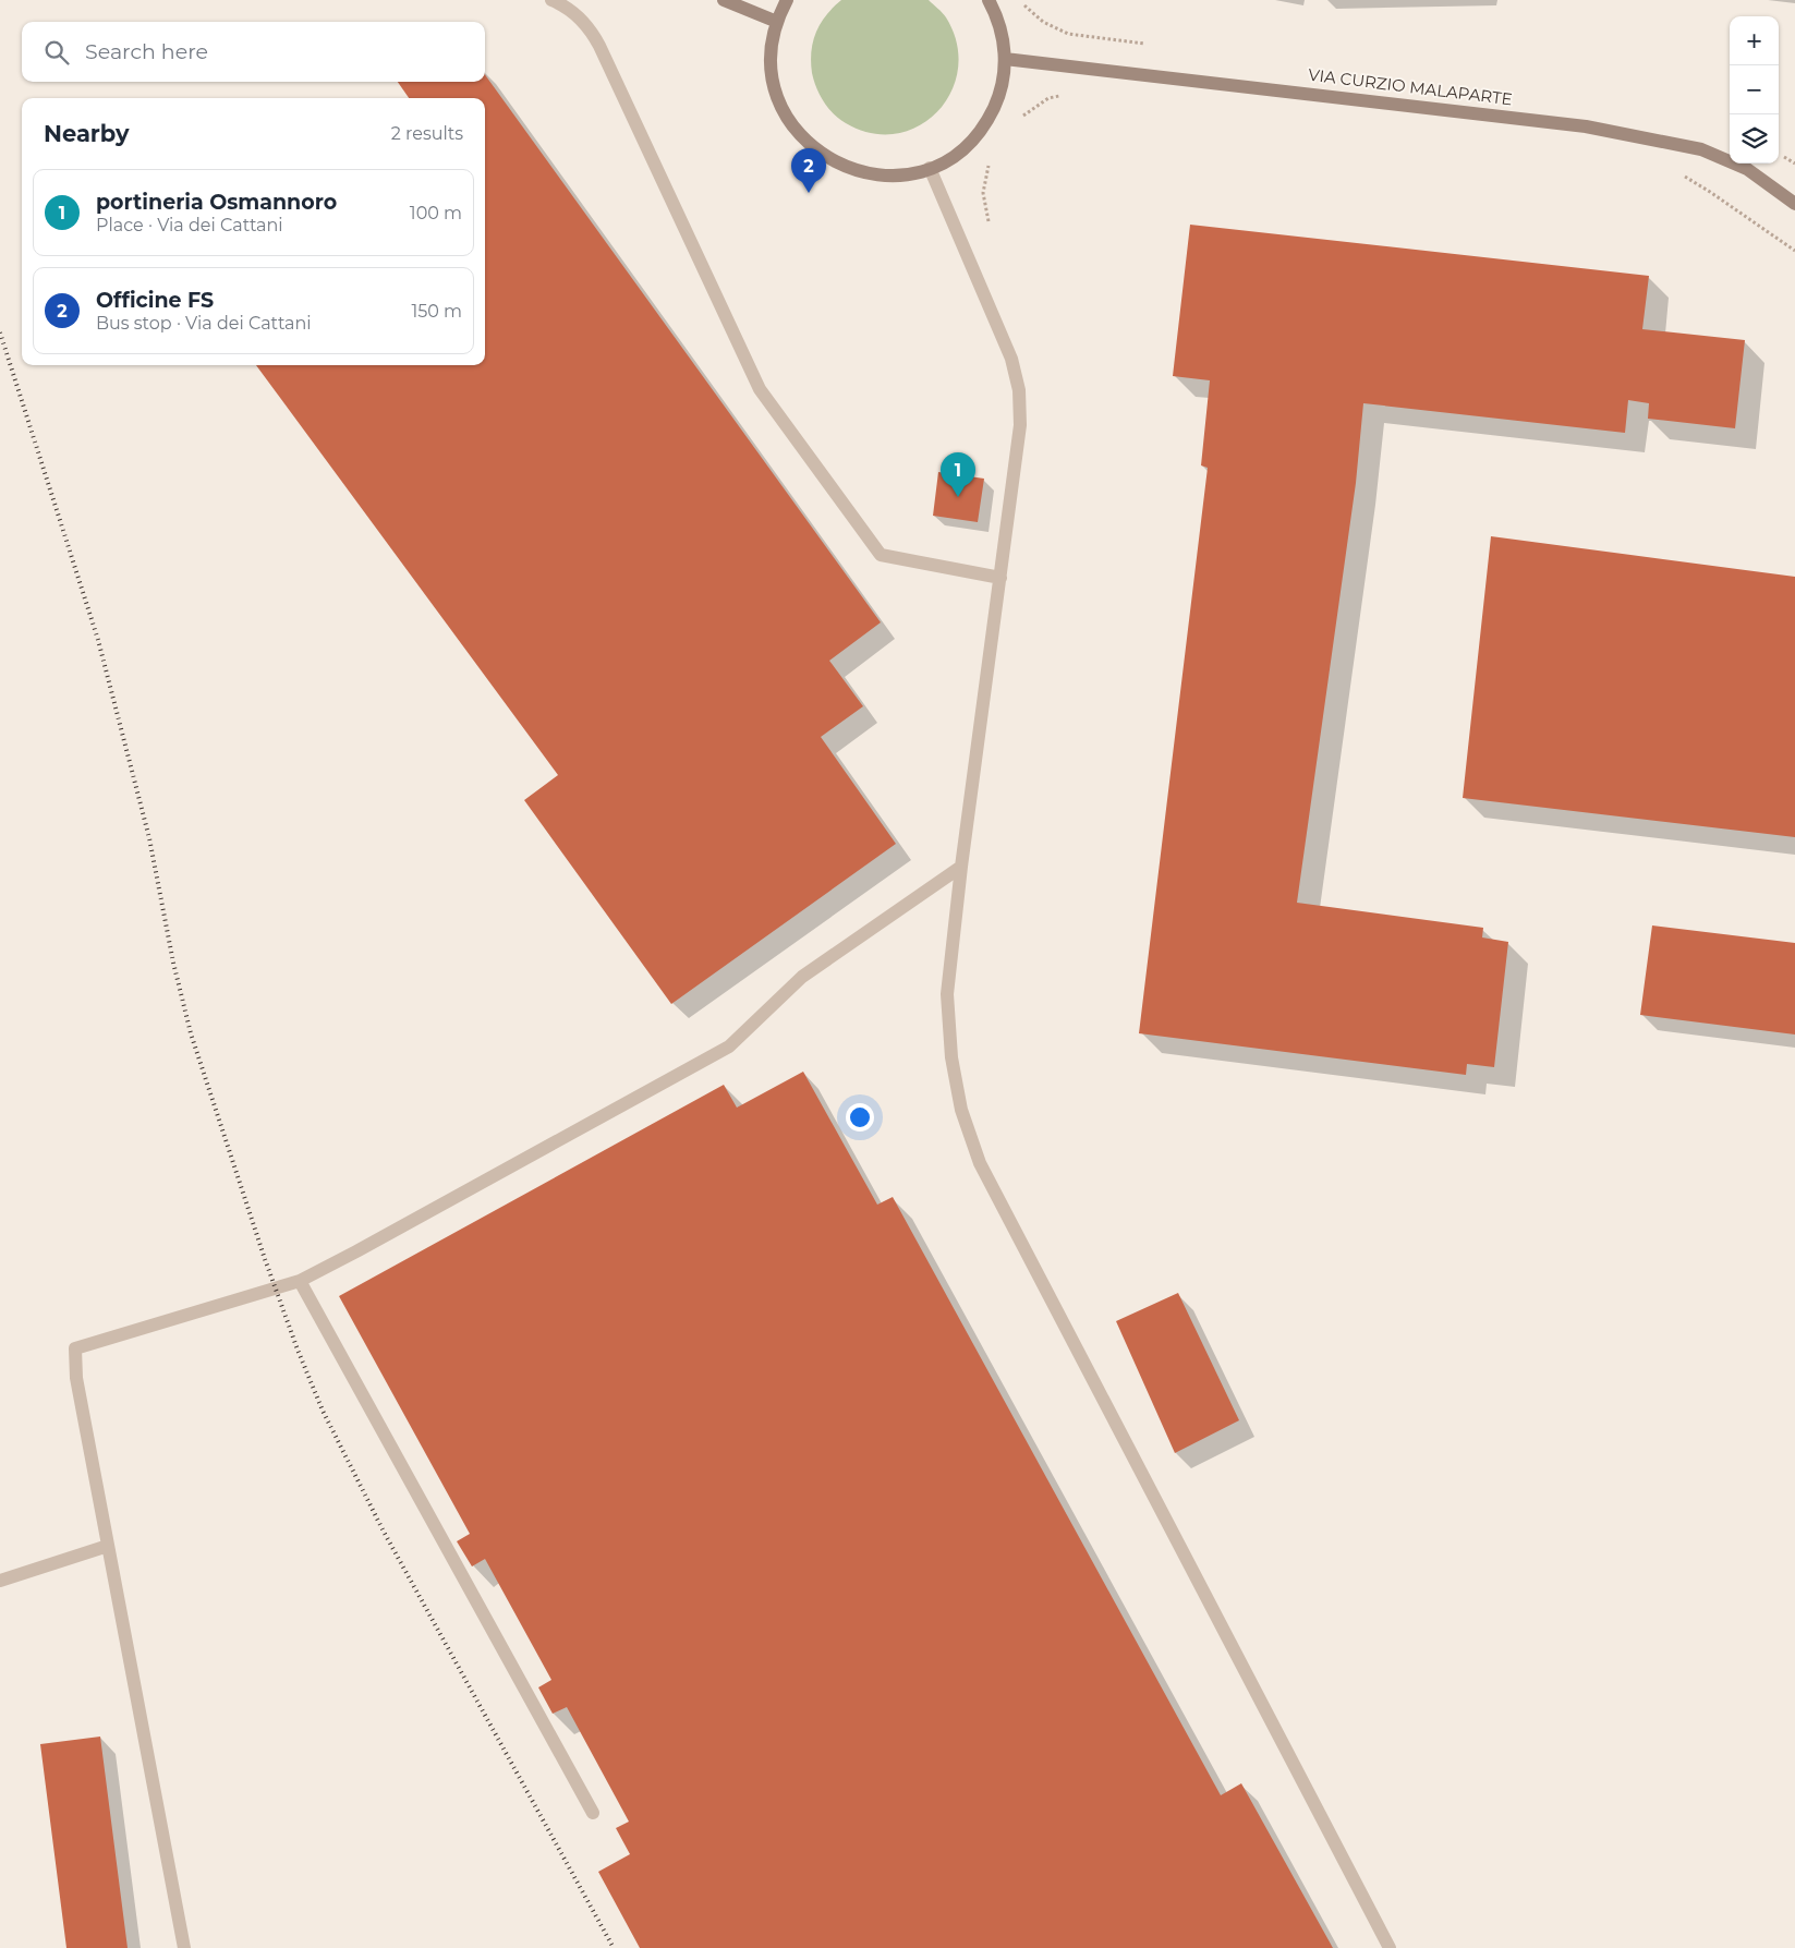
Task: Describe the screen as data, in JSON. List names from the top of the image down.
{
  "streets": {
    "street": ["VIA CURZIO MALAPARTE"]
  },
  "page": {
    "map_buttons": ["+", "−"],
    "search": "Search here",
    "heading": ["Nearby", "2 results"],
    "pins": ["2", "1"],
    "list": [
      {
        "mark": "1",
        "name": "portineria Osmannoro",
        "note": "Place · Via dei Cattani",
        "value": "100 m"
      },
      {
        "mark": "2",
        "name": "Officine FS",
        "note": "Bus stop · Via dei Cattani",
        "value": "150 m"
      }
    ]
  }
}
